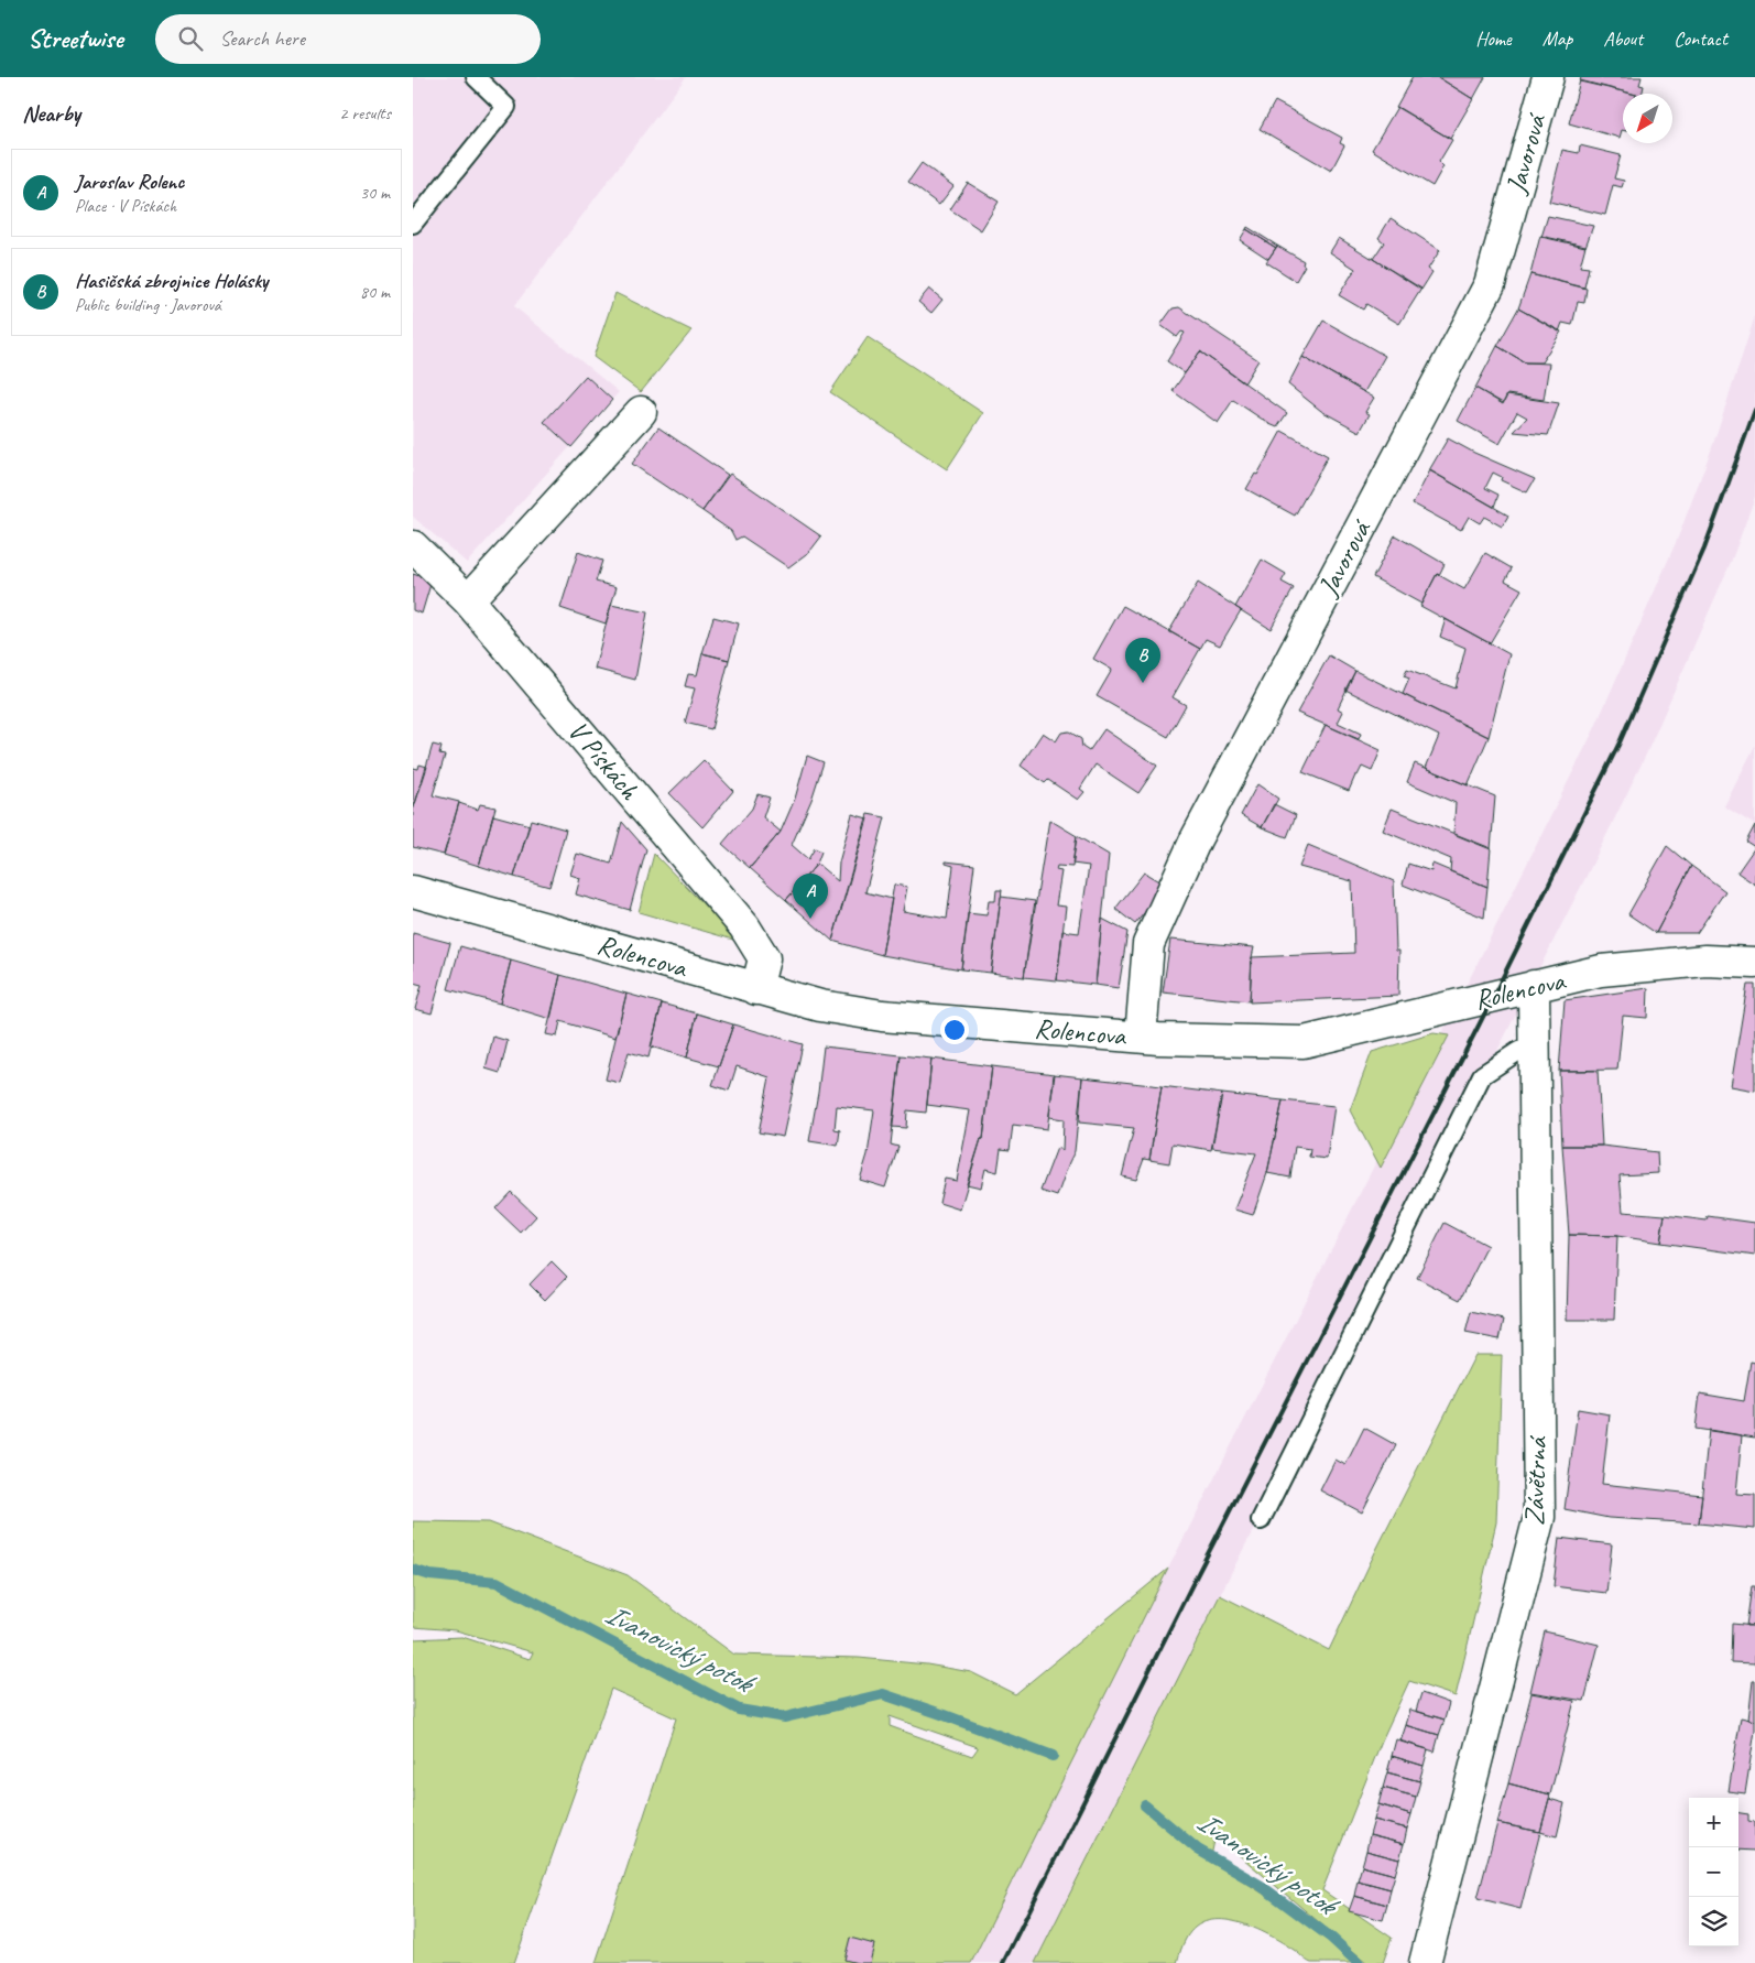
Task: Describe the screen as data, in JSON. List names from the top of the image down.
{
  "streets": {
    "street": [
      "Javorová",
      "V Pískách",
      "Rolencova",
      "Závětrná"
    ]
  },
  "crossings": [
    ["Javorová", "Rolencova"],
    ["V Pískách", "Rolencova"],
    ["Rolencova", "Závětrná"]
  ],
  "water": ["Ivanovický potok"],
  "north": "bottom left",
  "page": {
    "header": "Streetwise",
    "search": "Search here",
    "nav": [
      "Home",
      "Map",
      "About",
      "Contact"
    ],
    "heading": ["Nearby", "2 results"],
    "list": [
      {
        "mark": "A",
        "name": "Jaroslav Rolenc",
        "note": "Place · V Pískách",
        "value": "30 m"
      },
      {
        "mark": "B",
        "name": "Hasičská zbrojnice Holásky",
        "note": "Public building · Javorová",
        "value": "80 m"
      }
    ],
    "pins": ["B", "A"],
    "map_buttons": ["+", "−"]
  }
}
